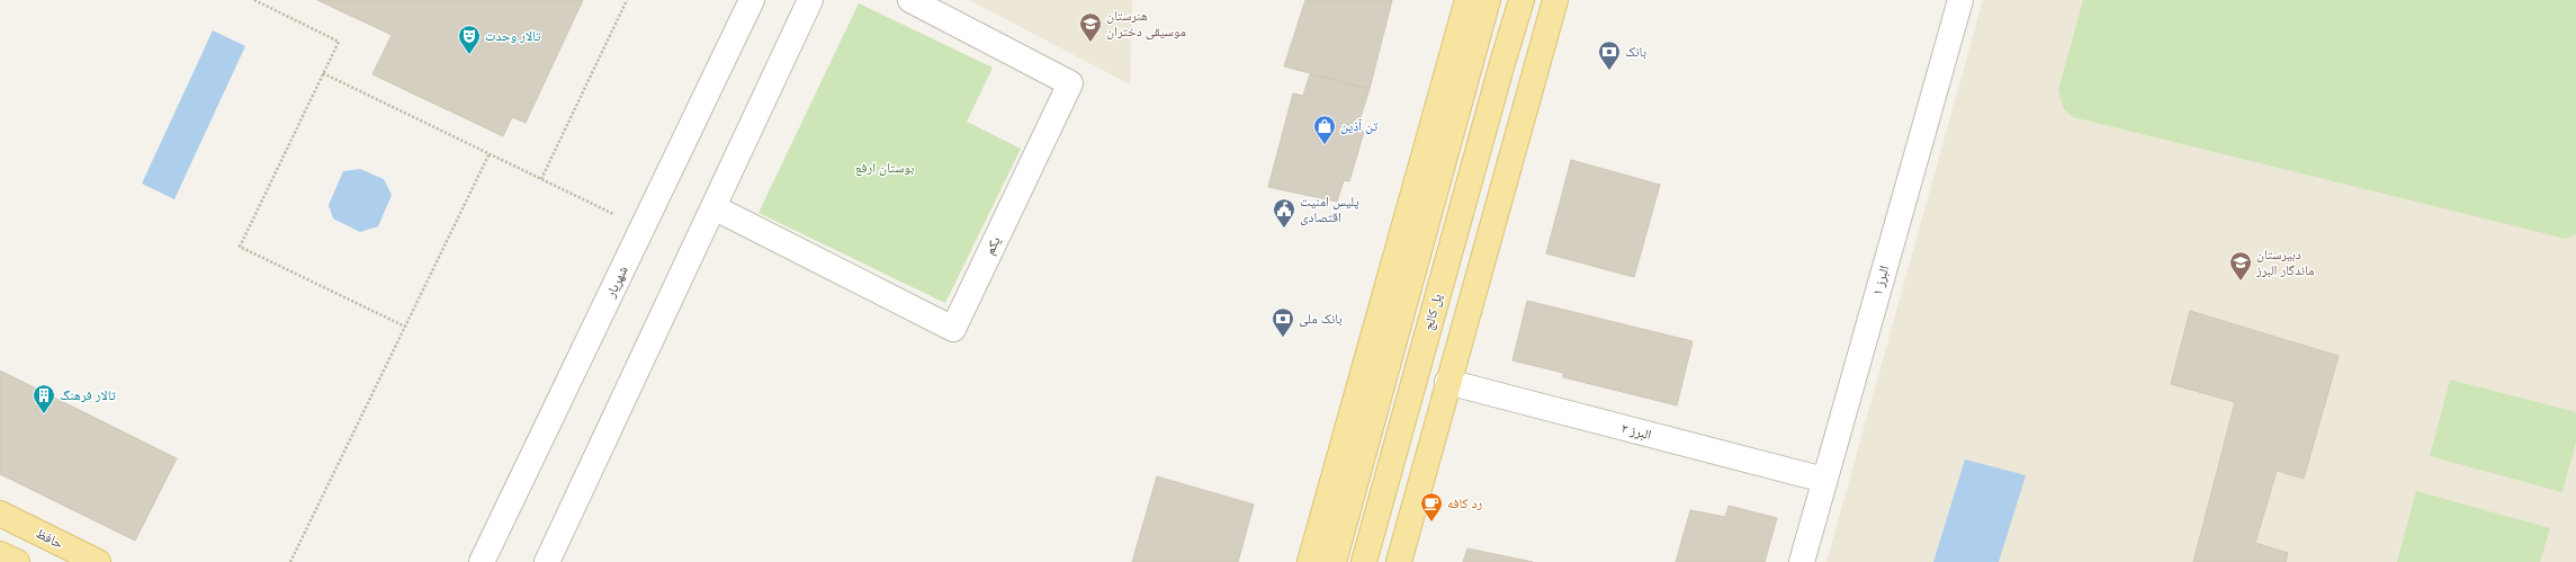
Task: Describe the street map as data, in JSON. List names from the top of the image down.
{
  "streets": {
    "main road": ["پل کالج", "حافظ"],
    "street": [
      "یکم",
      "البرز ۱",
      "شهریار",
      "البرز ۲"
    ]
  },
  "crossings": [
    ["البرز ۱", "البرز ۲"]
  ],
  "parks": ["بوستان ارفع"],
  "places": {
    "school or university": ["هنرستان موسیقی دختران", "دبیرستان ماندگار البرز"],
    "theatre": ["تالار وحدت"],
    "bank": ["بانک", "بانک ملی"],
    "shop": ["تن آذین"],
    "public building": ["پلیس امنیت اقتصادی"],
    "building": ["تالار فرهنگ"],
    "cafe": ["رد کافه"]
  }
}
